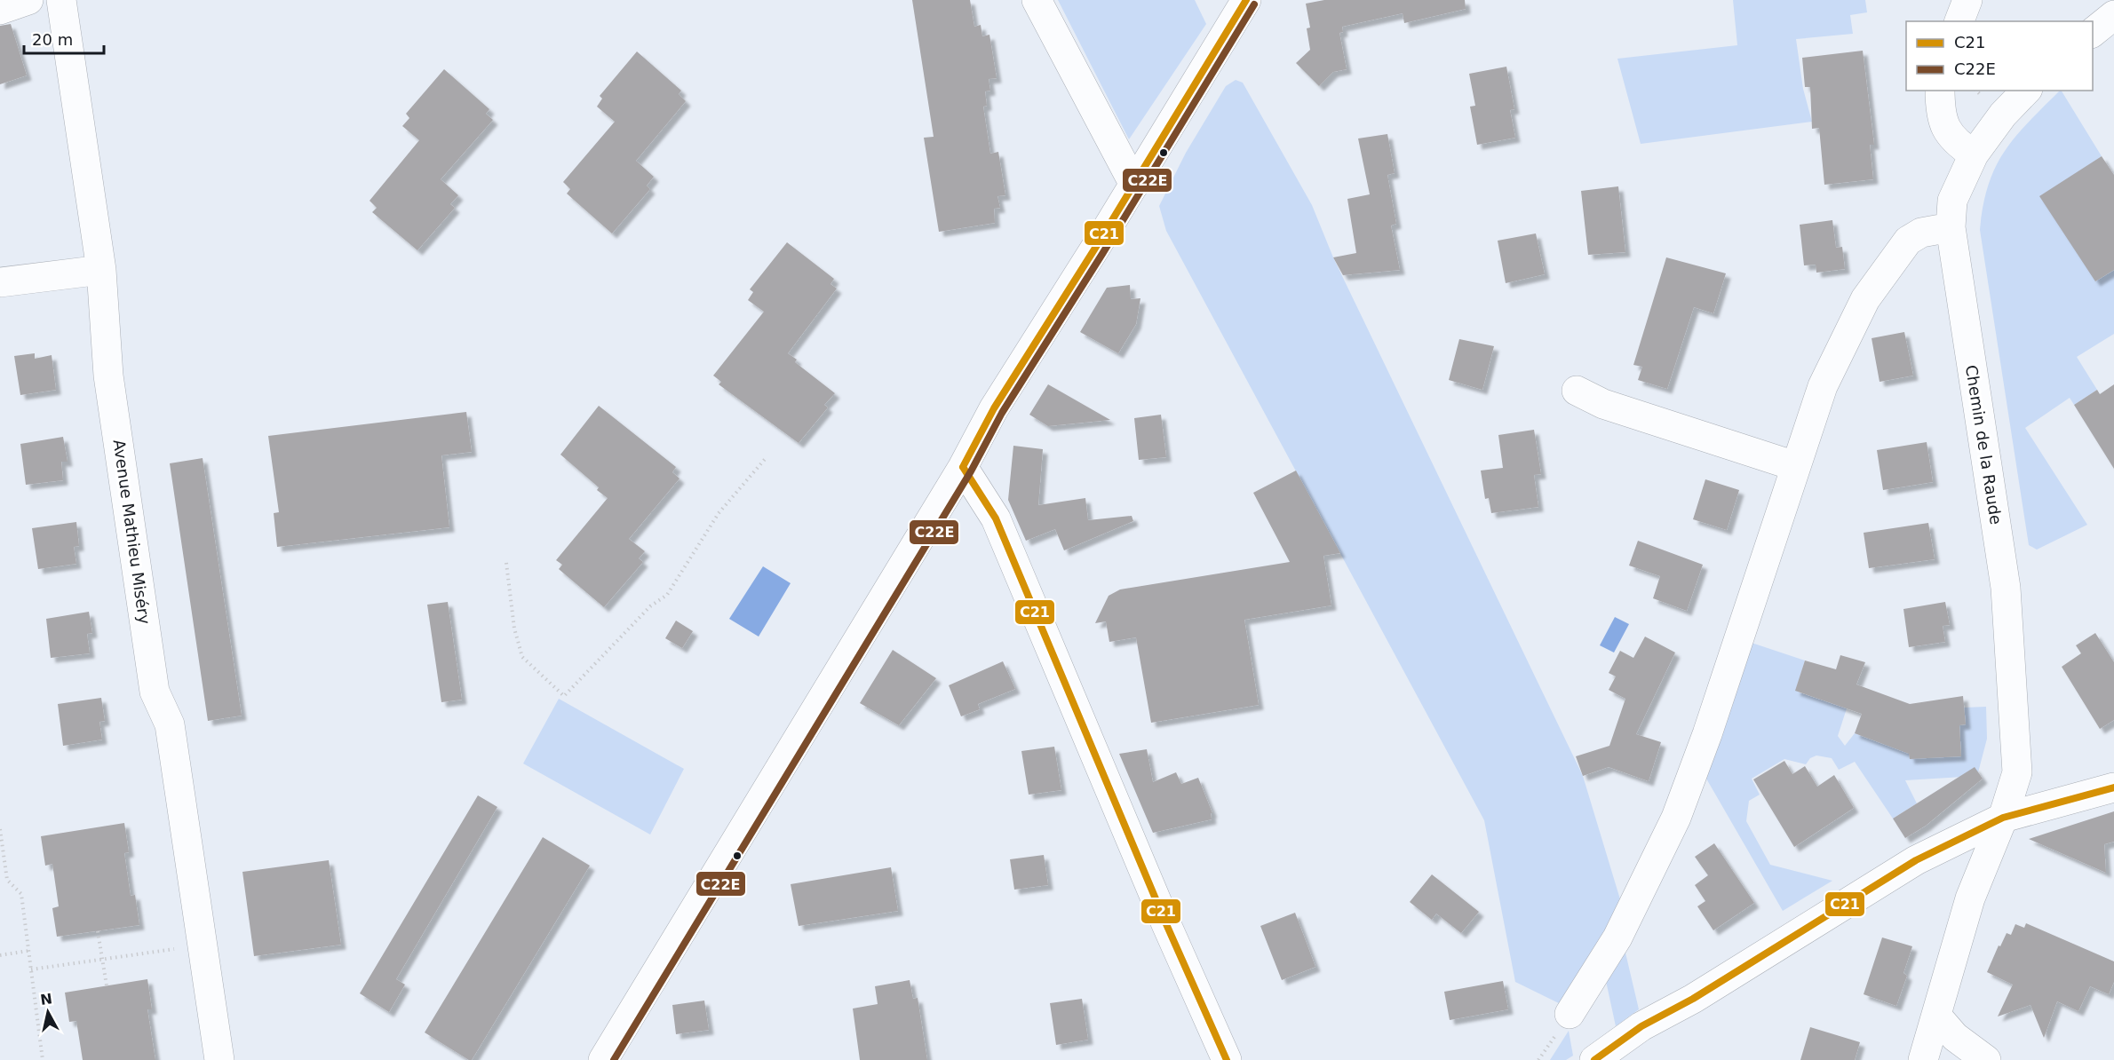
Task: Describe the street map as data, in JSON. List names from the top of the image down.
{
  "streets": {
    "street": ["Chemin de la Raude", "Avenue Mathieu Miséry"]
  },
  "lines": ["transit line C21", "transit line C22E"],
  "legend": ["C21", "C22E"],
  "scale_bar": "20 m",
  "north": "top"
}
